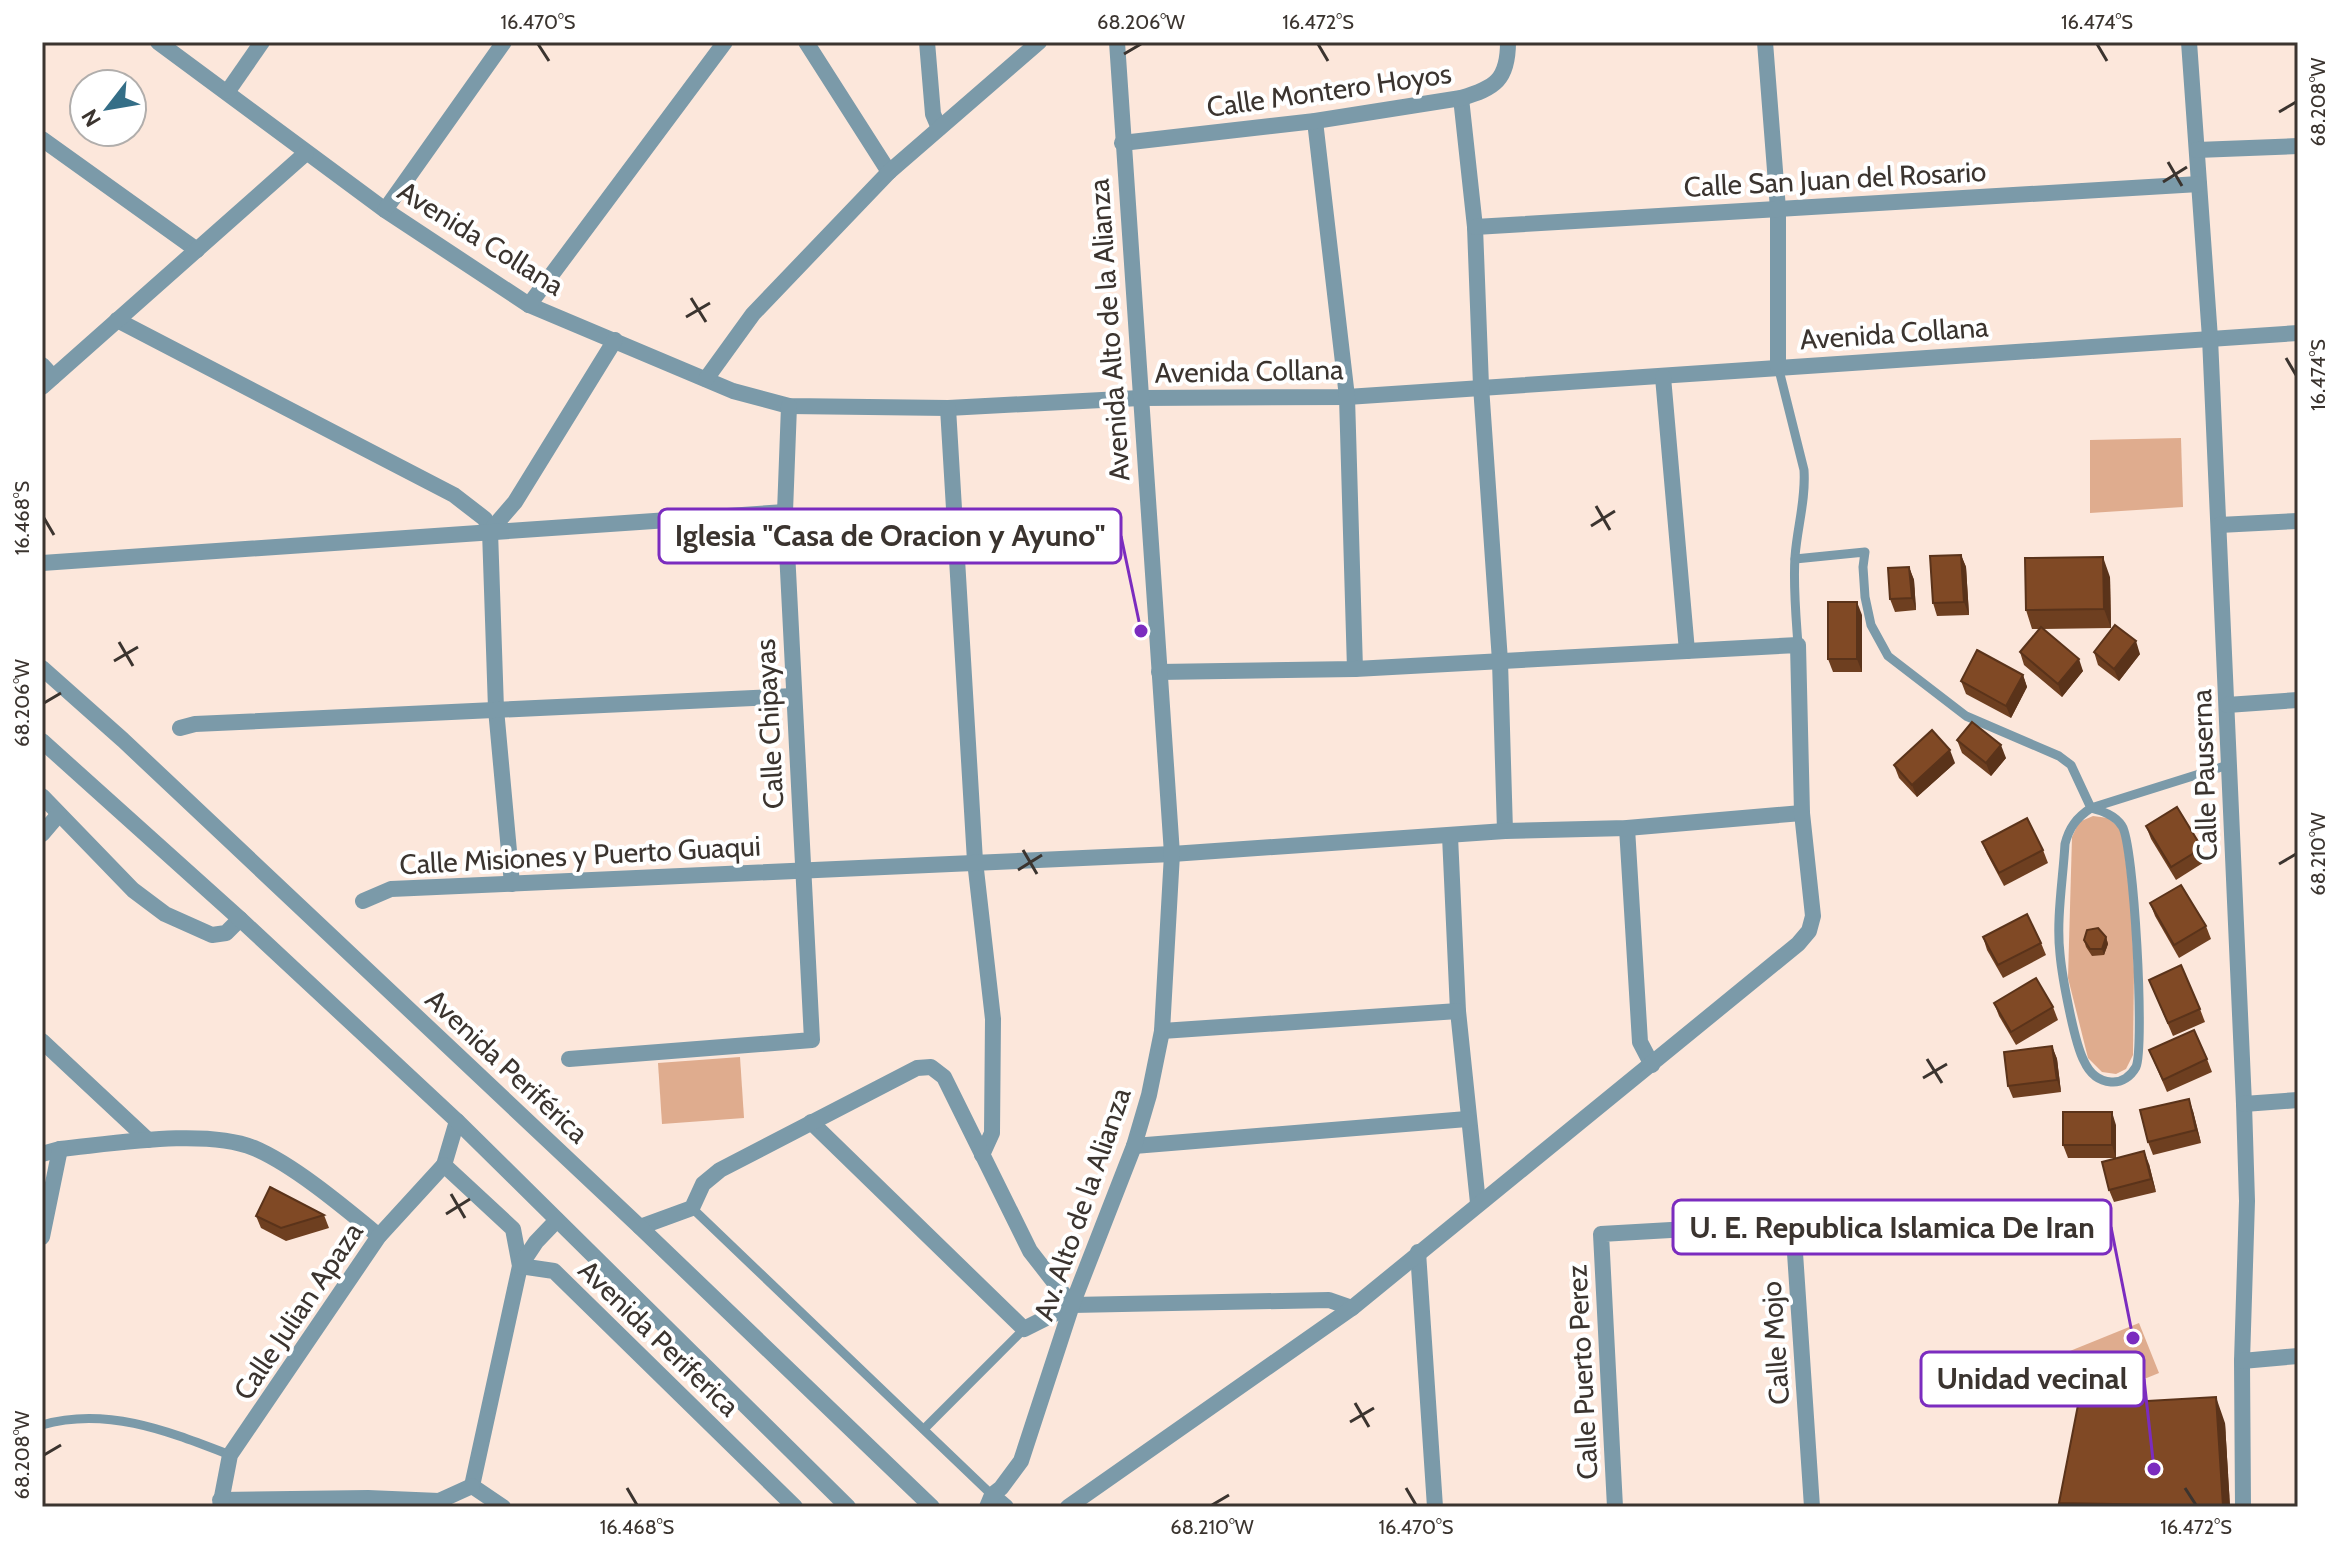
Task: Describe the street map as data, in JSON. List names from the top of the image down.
{
  "streets": {
    "street": [
      "Calle Montero Hoyos",
      "Calle San Juan del Rosario",
      "Avenida Collana",
      "Avenida Alto de la Alianza",
      "Calle Chipayas",
      "Calle Pauserna",
      "Calle Misiones y Puerto Guaqui",
      "Avenida Periférica",
      "Av. Alto de la Alianza",
      "Calle Julian Apaza",
      "Avenida Periferica",
      "Calle Mojo",
      "Calle Puerto Perez"
    ]
  },
  "crossings": [
    ["Calle Montero Hoyos", "Avenida Alto de la Alianza"],
    ["Calle San Juan del Rosario", "Calle Pauserna"],
    ["Avenida Collana", "Avenida Alto de la Alianza"],
    ["Avenida Collana", "Calle Chipayas"],
    ["Avenida Collana", "Calle Pauserna"],
    ["Avenida Alto de la Alianza", "Calle Misiones y Puerto Guaqui"],
    ["Avenida Alto de la Alianza", "Av. Alto de la Alianza"],
    ["Calle Chipayas", "Calle Misiones y Puerto Guaqui"],
    ["Calle Misiones y Puerto Guaqui", "Av. Alto de la Alianza"],
    ["Calle Mojo", "Calle Puerto Perez"]
  ],
  "places": ["Iglesia \"Casa de Oracion y Ayuno\"", "U. E. Republica Islamica De Iran", "Unidad vecinal"],
  "north": "bottom left",
  "coordinates": [
    "16.470°S",
    "68.206°W",
    "16.472°S",
    "16.474°S",
    "68.208°W",
    "16.468°S",
    "68.210°W"
  ]
}
